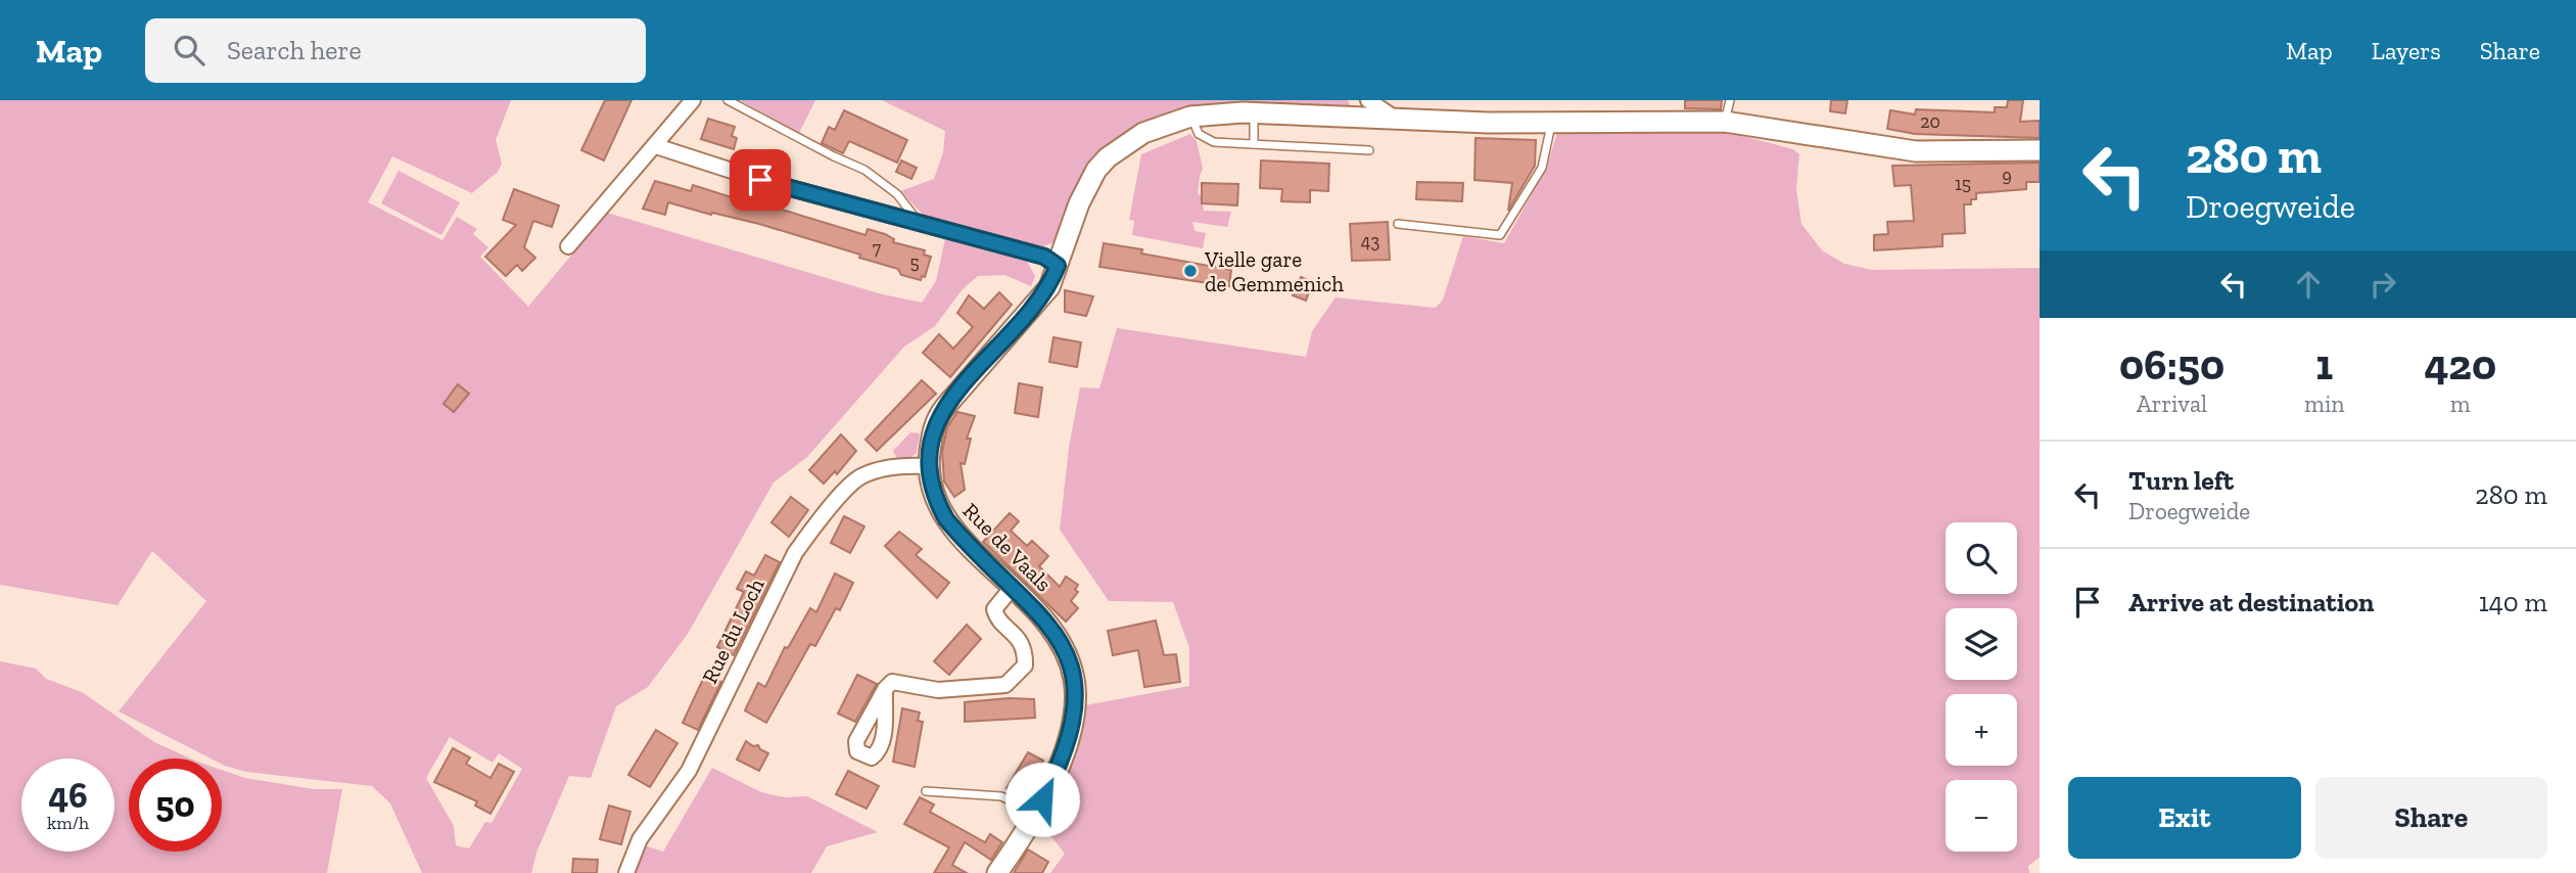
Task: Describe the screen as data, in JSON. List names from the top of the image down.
{
  "streets": {
    "main road": ["Rue de Vaals"],
    "street": ["Rue du Loch"]
  },
  "crossings": [
    ["Rue de Vaals", "Rue du Loch"]
  ],
  "places": ["Vielle gare de Gemmenich"],
  "house_numbers": [
    "20",
    "9",
    "15",
    "43",
    "7",
    "5"
  ],
  "page": {
    "header": "Map",
    "search": "Search here",
    "nav": ["Map", "Layers", "Share"],
    "turn": ["280 m", "Droegweide"],
    "eta": [
      "06:50",
      "Arrival",
      "1",
      "min",
      "420",
      "m"
    ],
    "list": [
      {
        "name": "Turn left",
        "note": "Droegweide",
        "value": "280 m"
      },
      {
        "name": "Arrive at destination",
        "value": "140 m"
      }
    ],
    "map_buttons": ["+", "−"],
    "speed": "46 km/h",
    "limit": "50",
    "buttons": ["Exit", "Share"]
  }
}
